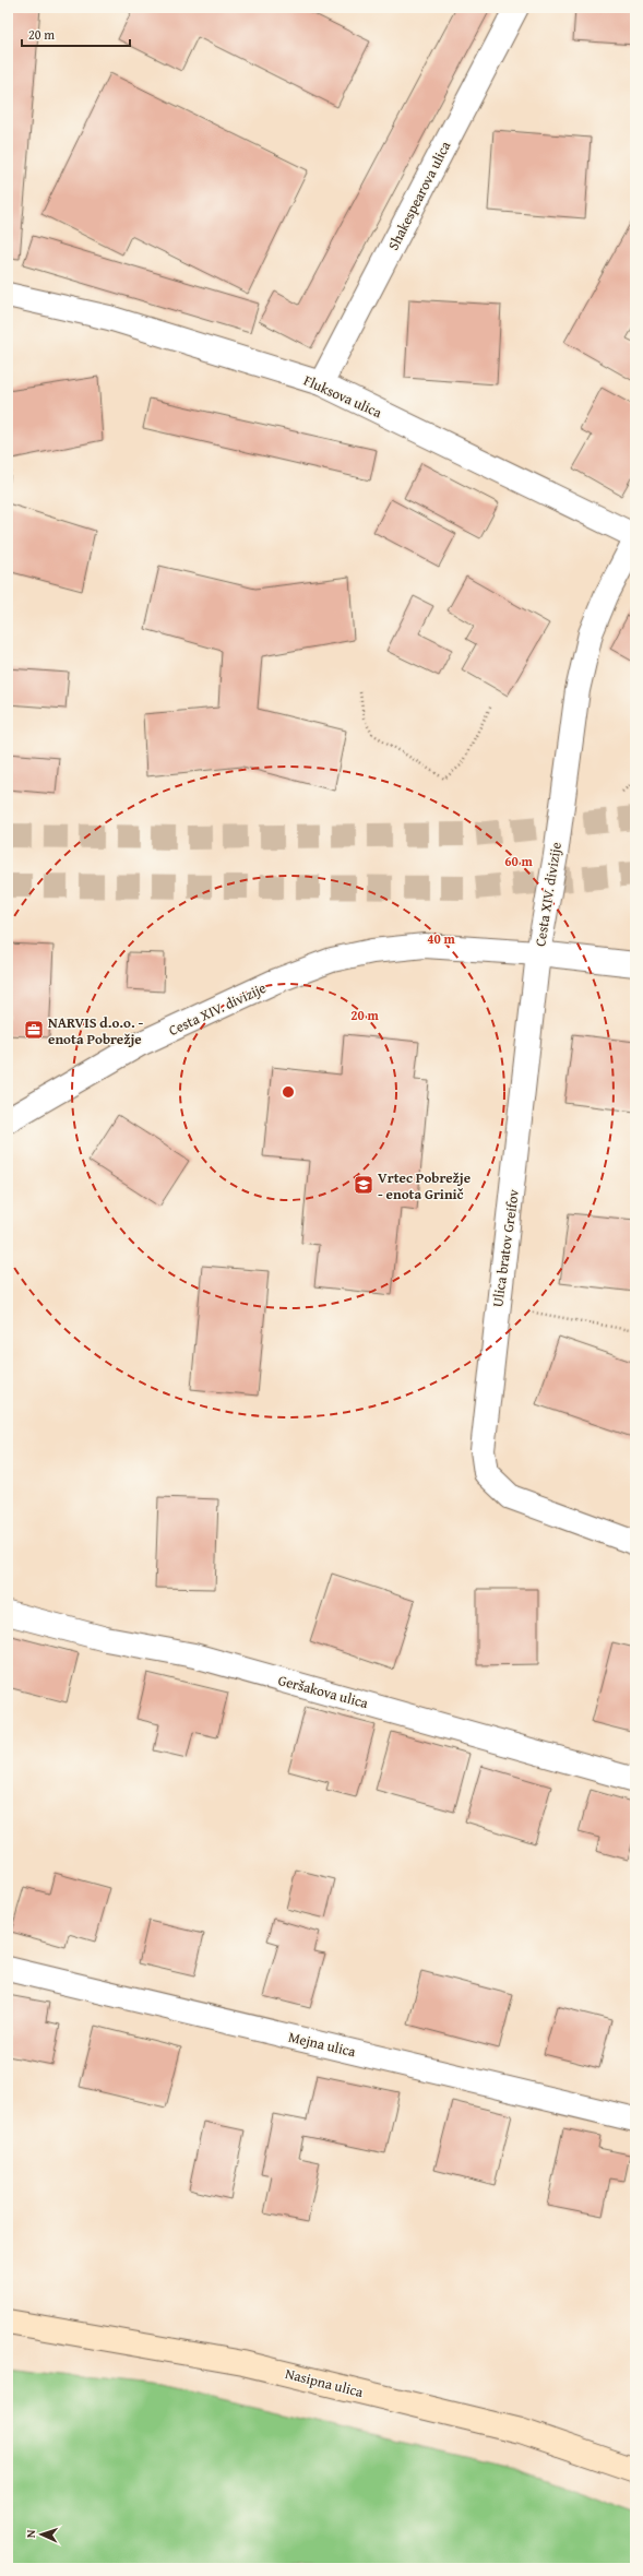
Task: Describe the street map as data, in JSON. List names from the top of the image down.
{
  "streets": {
    "street": [
      "Shakespearova ulica",
      "Fluksova ulica",
      "Cesta XIV. divizije",
      "Ulica bratov Greifov",
      "Geršakova ulica",
      "Mejna ulica",
      "Nasipna ulica"
    ]
  },
  "crossings": [
    ["Shakespearova ulica", "Fluksova ulica"],
    ["Cesta XIV. divizije", "Ulica bratov Greifov"]
  ],
  "places": {
    "office": ["NARVIS d.o.o. - enota Pobrežje"],
    "school or university": ["Vrtec Pobrežje - enota Grinič"]
  },
  "scale_bar": "20 m",
  "north": "left",
  "rings": ["60 m", "40 m", "20 m"]
}
